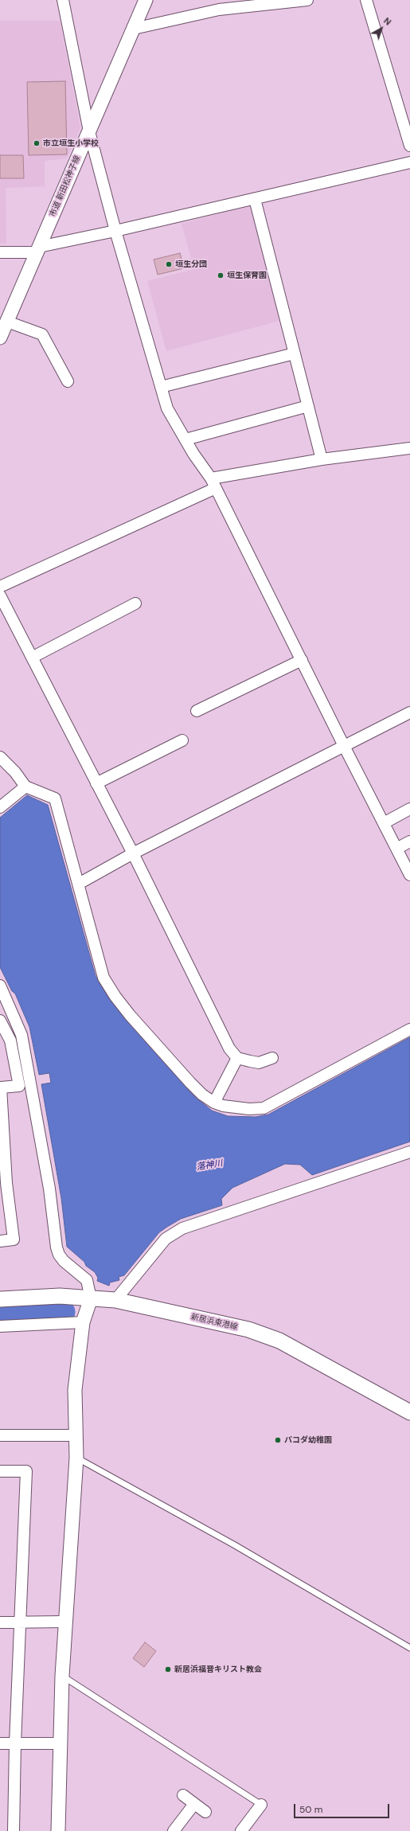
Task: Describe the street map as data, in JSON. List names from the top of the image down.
{
  "streets": {
    "main road": ["新居浜東港線"],
    "street": ["市道 新田松神子線"]
  },
  "water": ["落神川"],
  "places": [
    "市立垣生小学校",
    "垣生分団",
    "垣生保育園",
    "パコダ幼稚園",
    "新居浜福音キリスト教会"
  ],
  "scale_bar": "50 m",
  "north": "top right"
}
